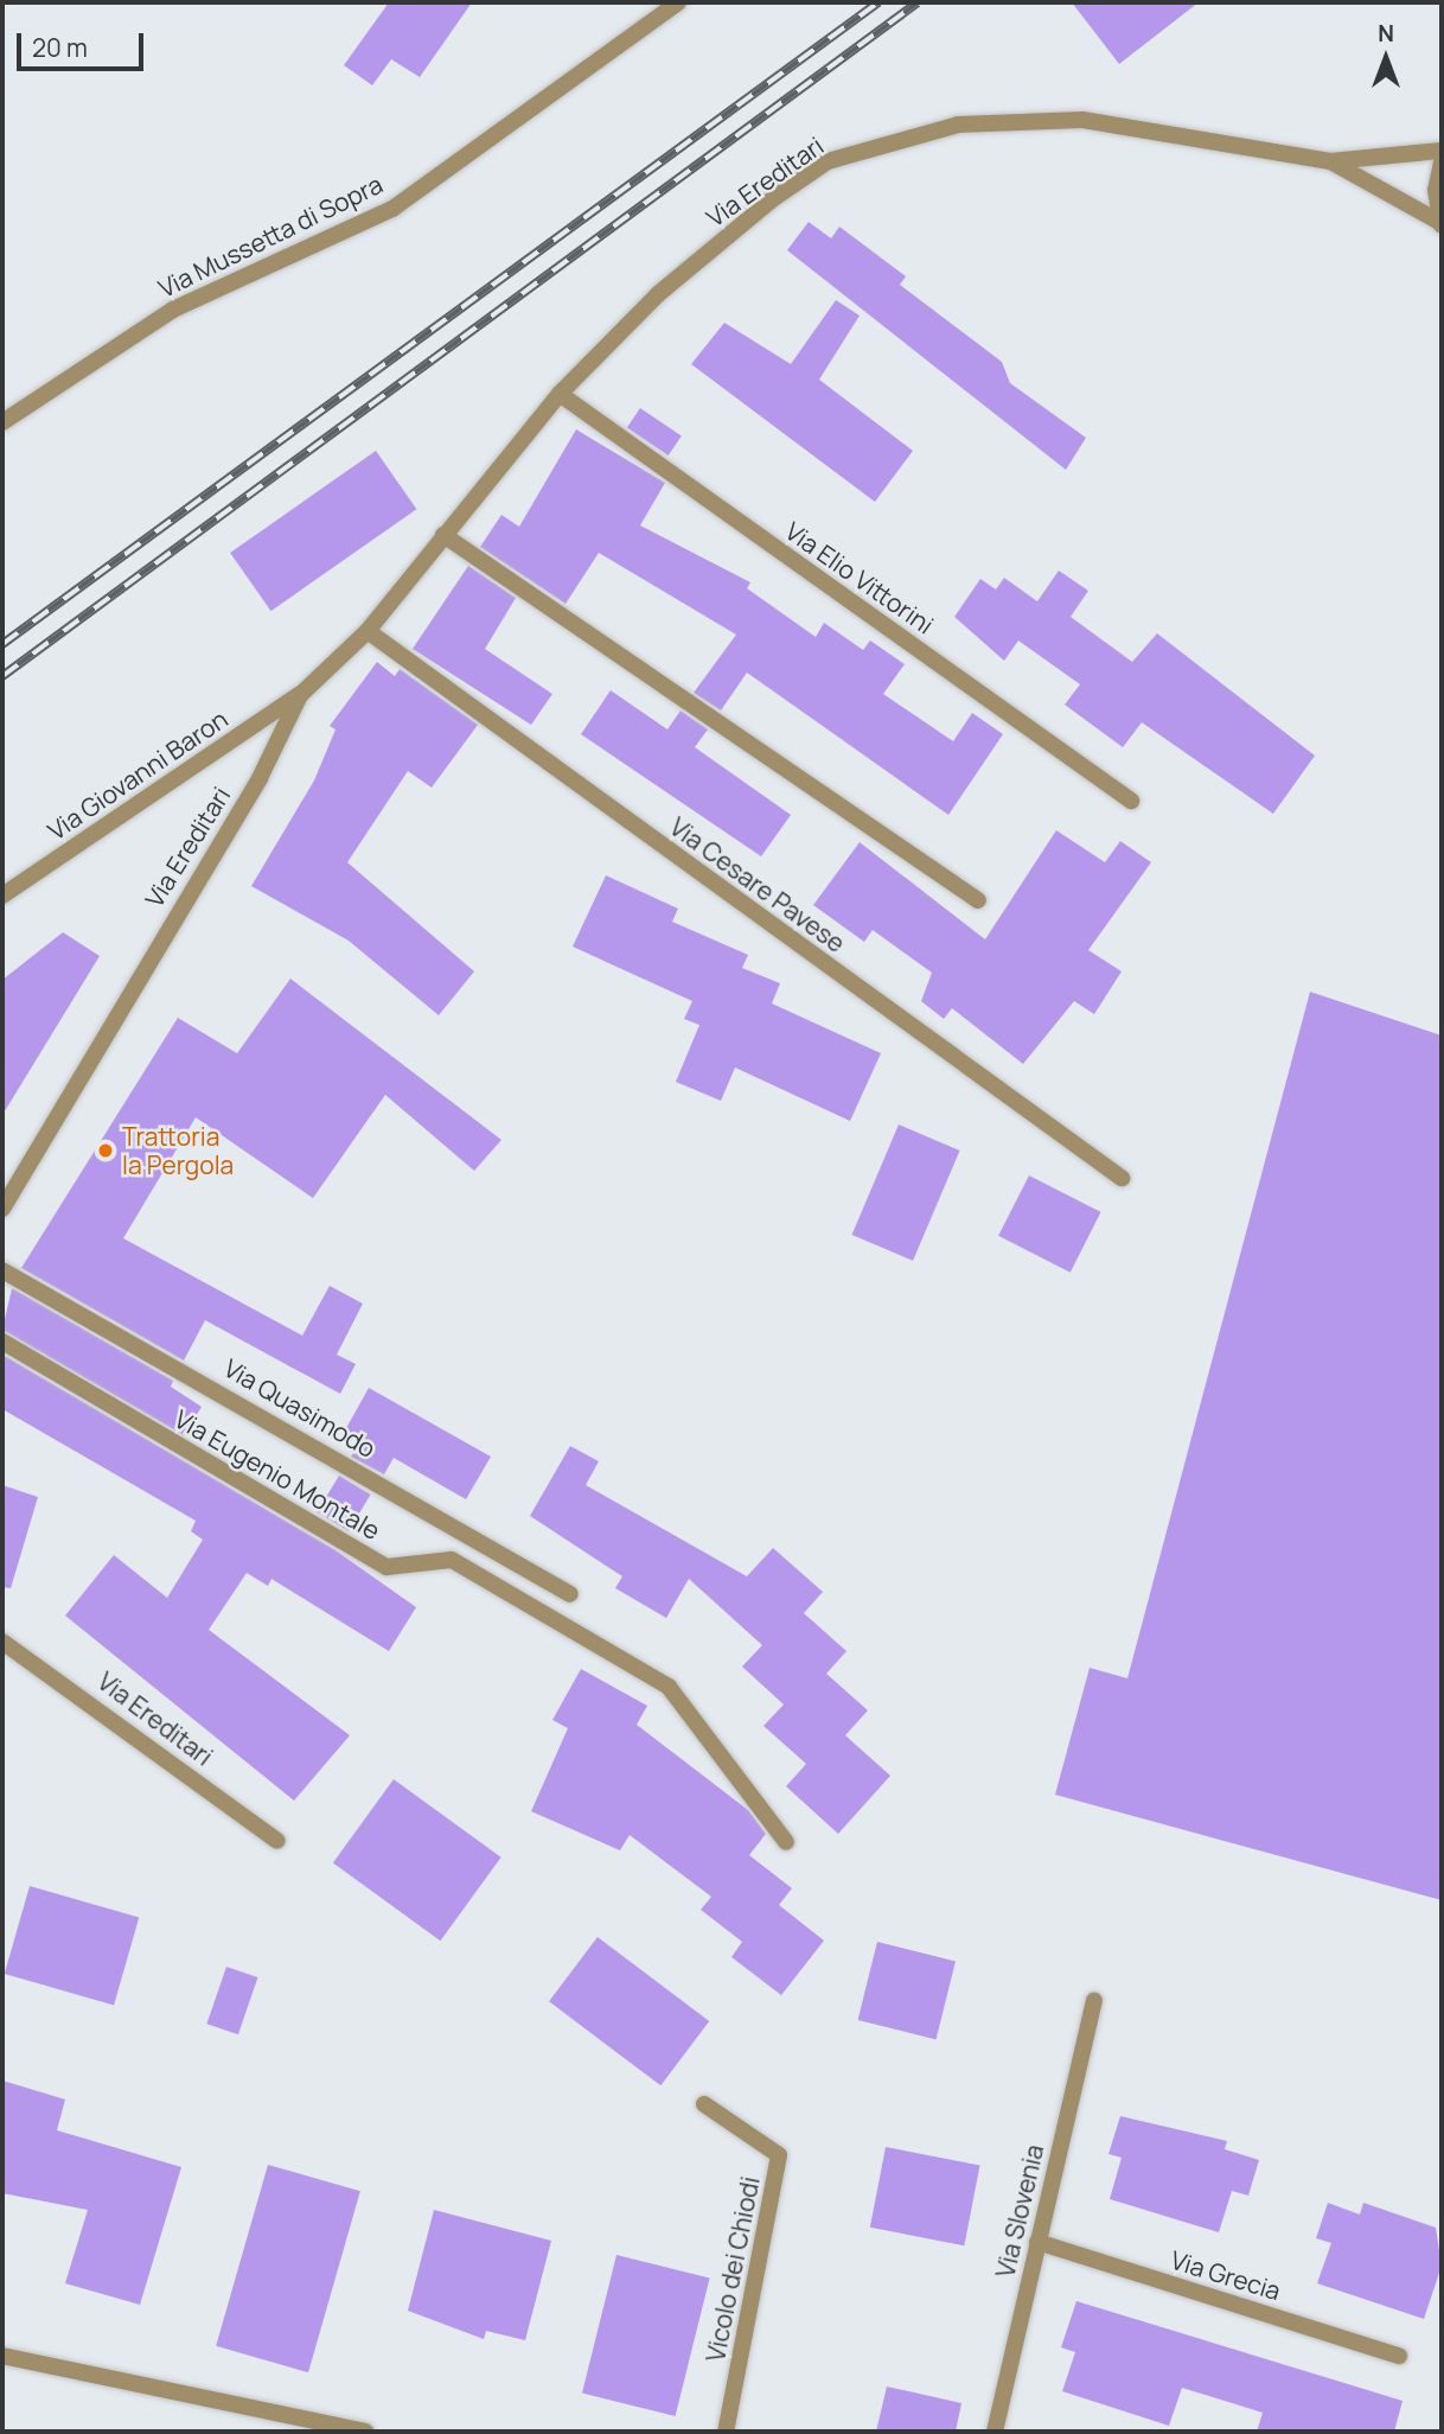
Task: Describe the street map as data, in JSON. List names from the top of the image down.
{
  "streets": {
    "street": [
      "Via Ereditari",
      "Via Mussetta di Sopra",
      "Via Elio Vittorini",
      "Via Giovanni Baron",
      "Via Cesare Pavese",
      "Via Quasimodo",
      "Via Eugenio Montale",
      "Via Slovenia",
      "Vicolo dei Chiodi",
      "Via Grecia"
    ]
  },
  "crossings": [
    ["Via Ereditari", "Via Elio Vittorini"],
    ["Via Ereditari", "Via Giovanni Baron"],
    ["Via Ereditari", "Via Cesare Pavese"],
    ["Via Slovenia", "Via Grecia"]
  ],
  "places": ["Trattoria la Pergola"],
  "scale_bar": "20 m",
  "north": "top"
}
